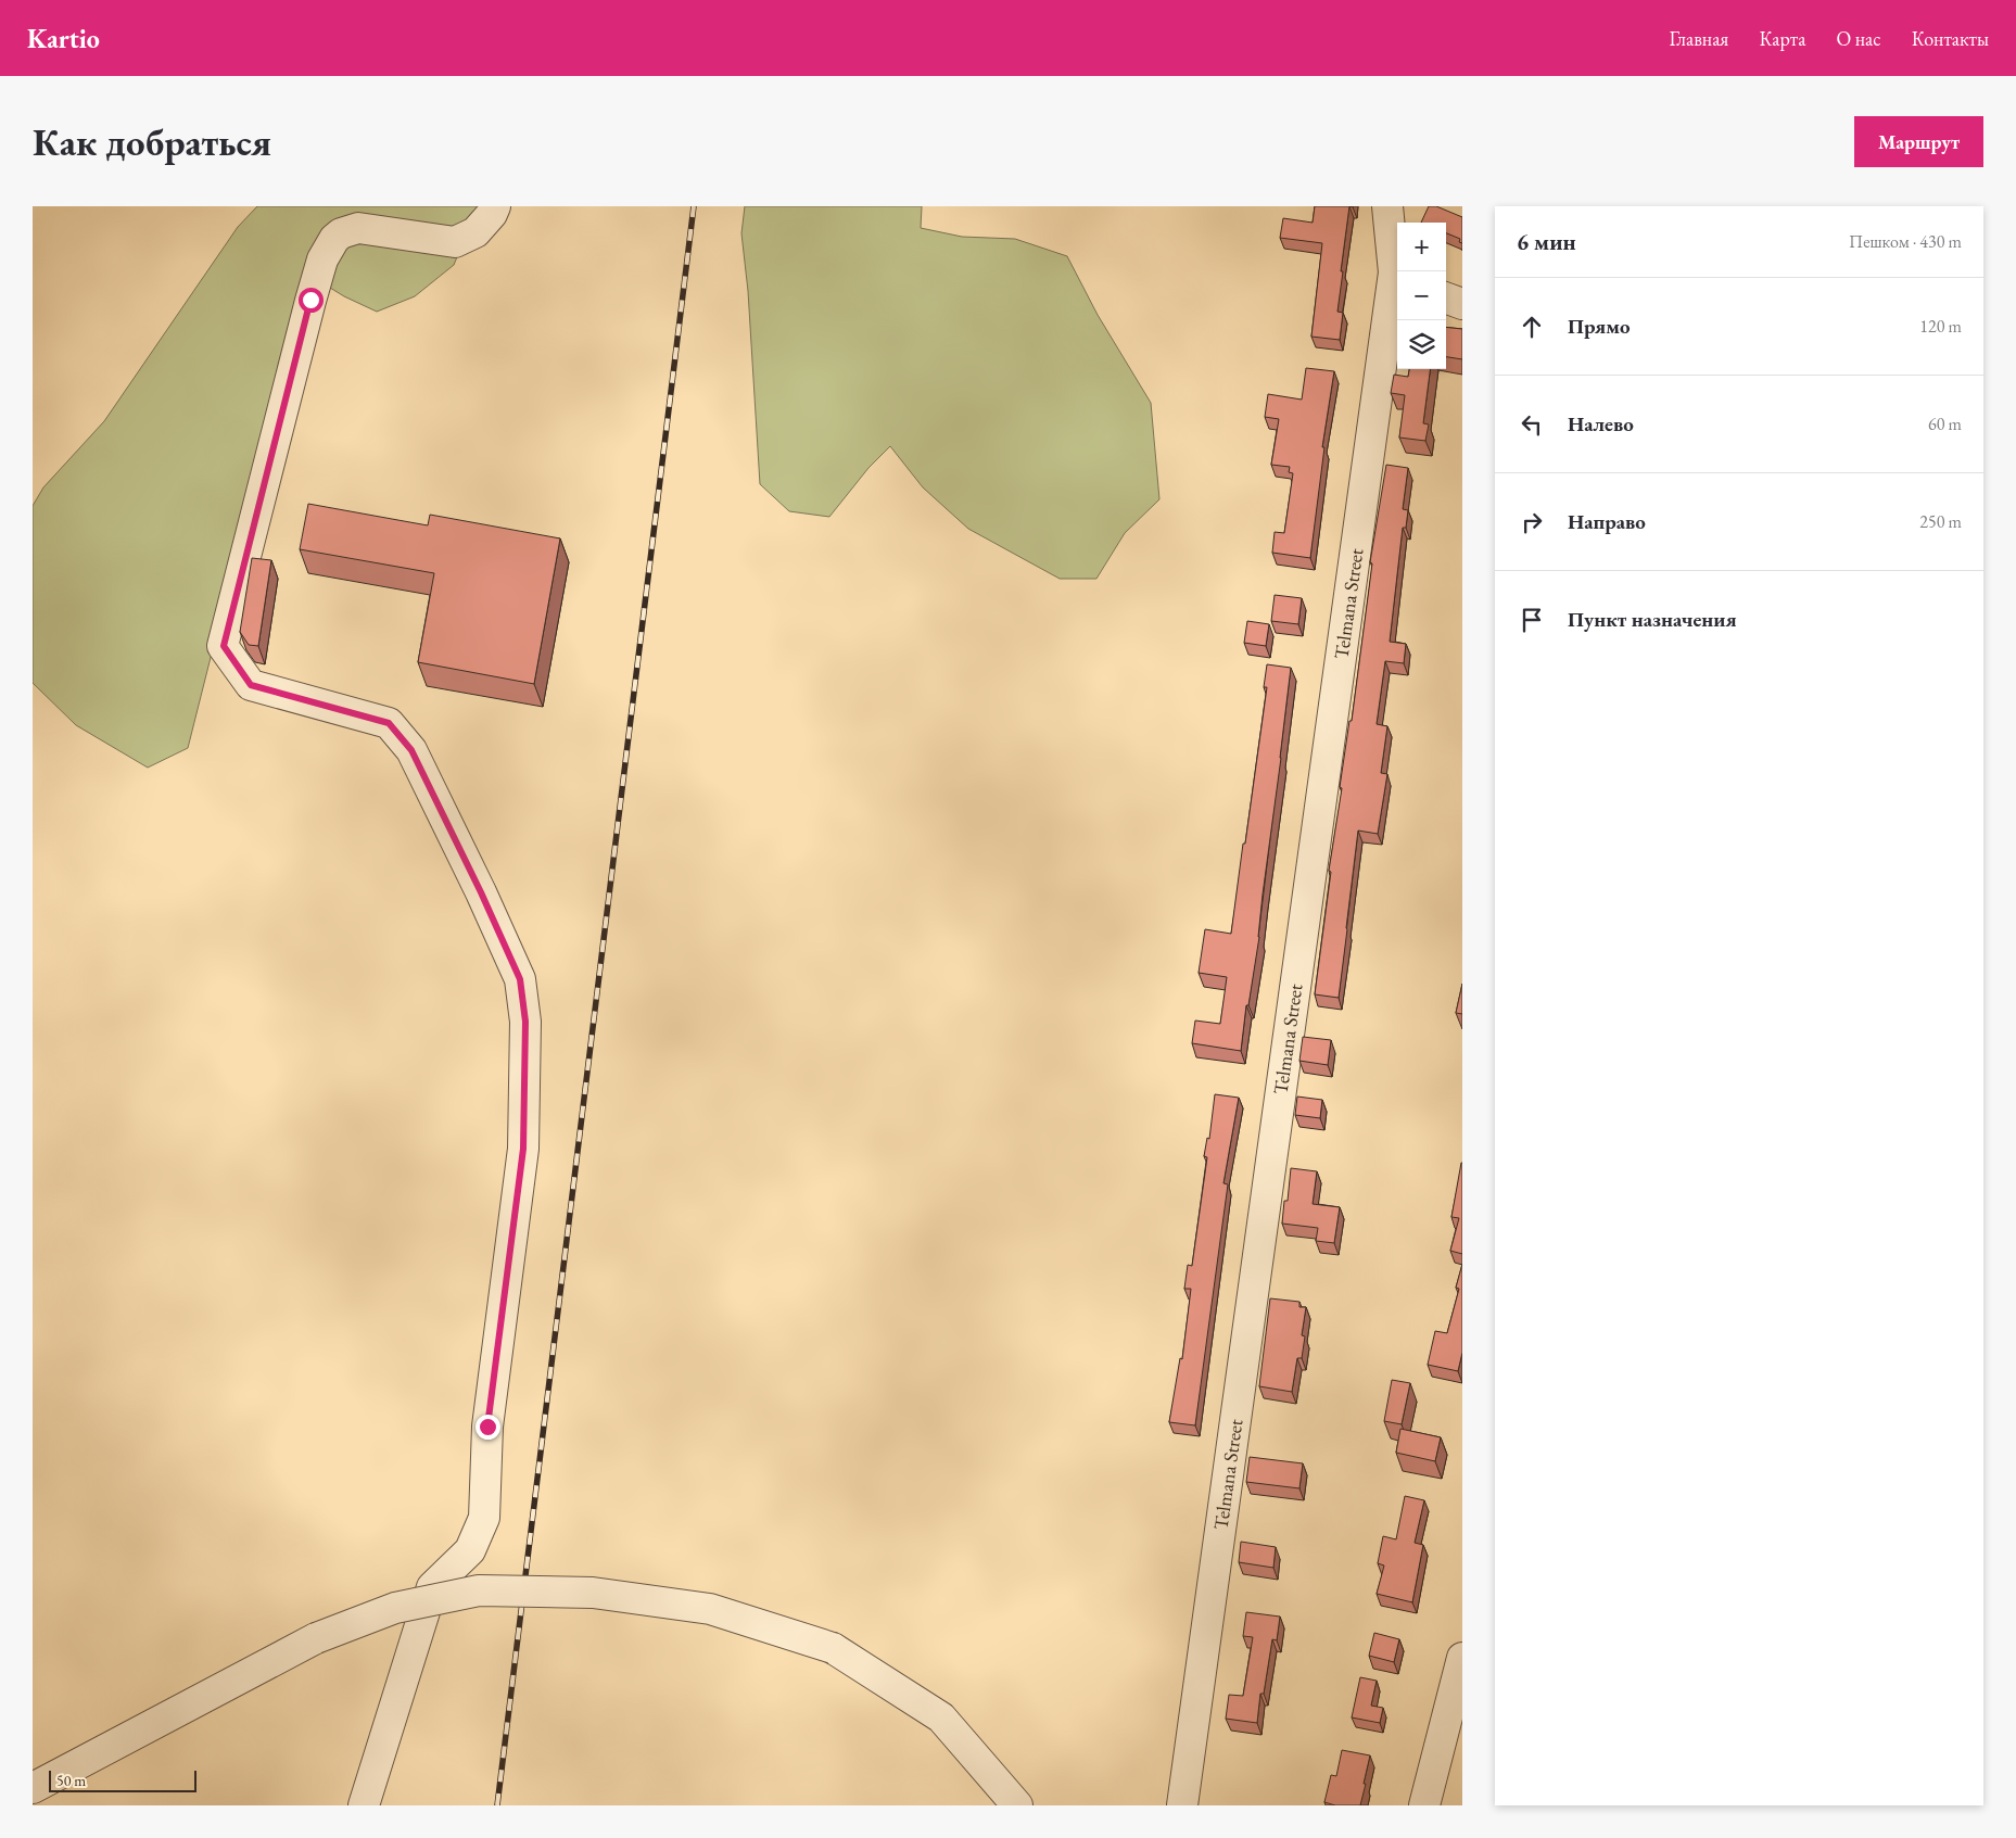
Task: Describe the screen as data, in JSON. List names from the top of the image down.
{
  "streets": {
    "street": ["Telmana Street"]
  },
  "scale_bar": "50 m",
  "page": {
    "header": "Kartio",
    "nav": [
      "Главная",
      "Карта",
      "О нас",
      "Контакты"
    ],
    "buttons": "Маршрут",
    "title": "Как добраться",
    "heading": ["6 мин", "Пешком · 430 m"],
    "map_buttons": ["+", "−"],
    "list": [
      ["Прямо", "120 m"],
      ["Налево", "60 m"],
      ["Направо", "250 m"],
      "Пункт назначения"
    ],
    "scale": "50 m"
  }
}
